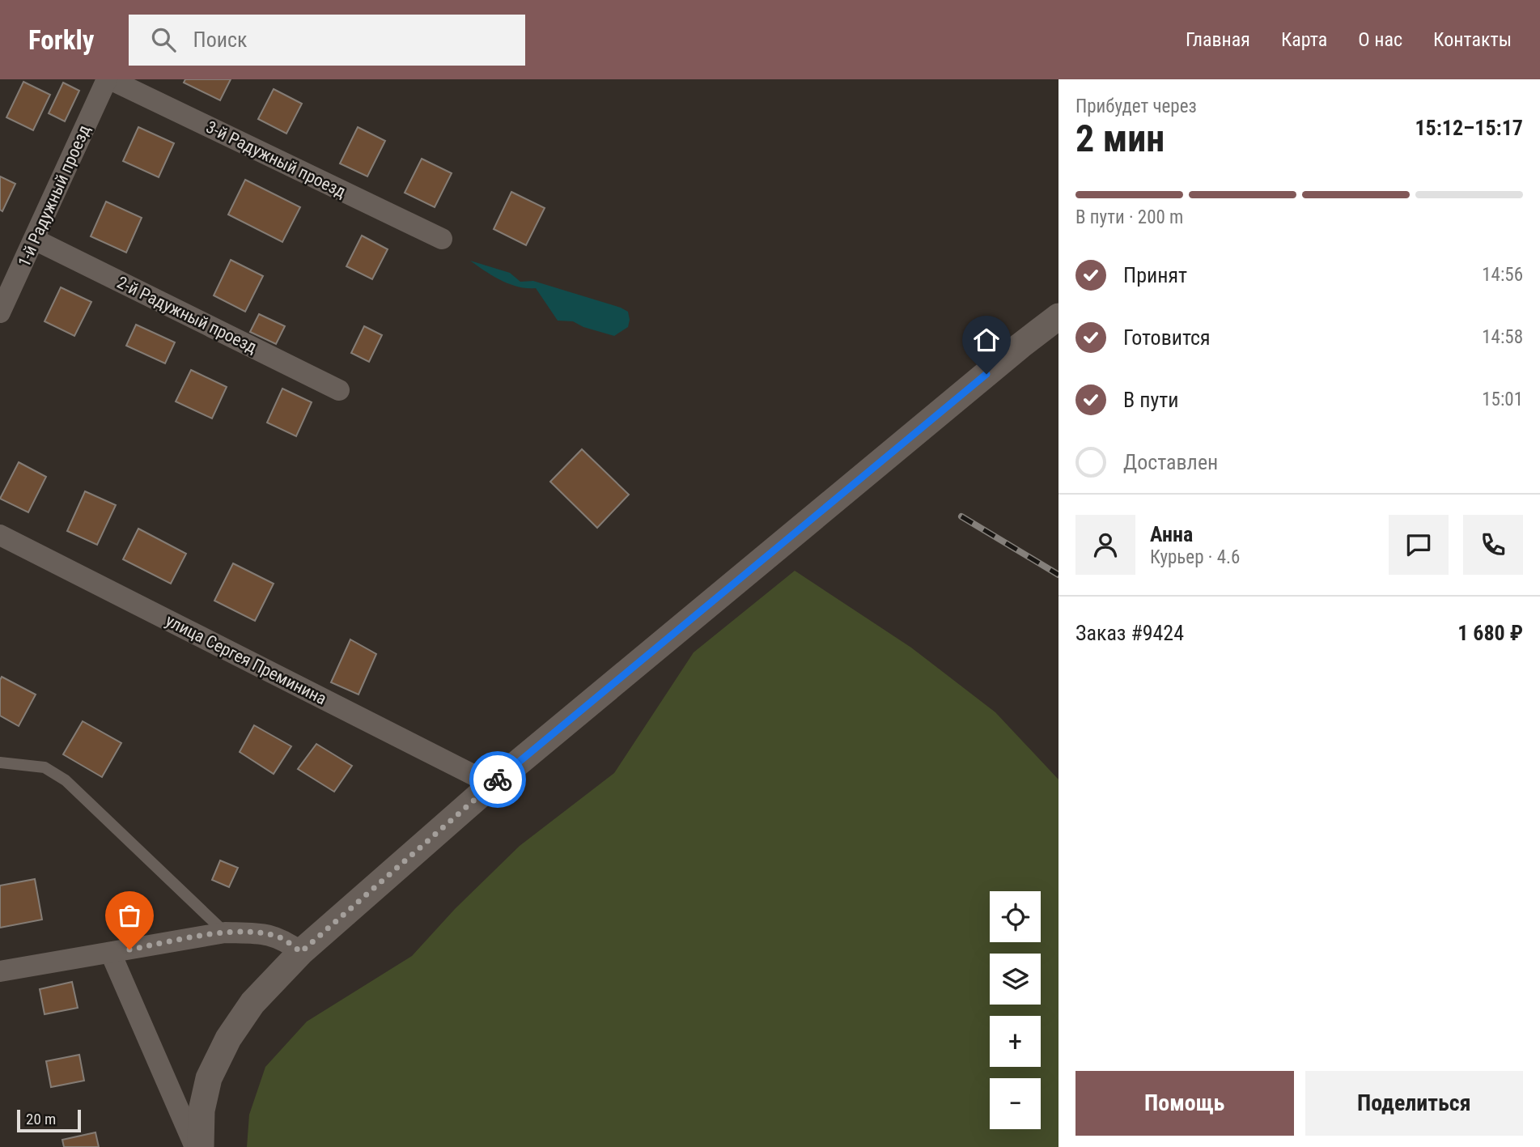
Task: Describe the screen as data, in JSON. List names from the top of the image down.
{
  "streets": {
    "street": [
      "3-й Радужный проезд",
      "1-й Радужный проезд",
      "2-й Радужный проезд",
      "улица Сергея Преминина"
    ]
  },
  "crossings": [
    ["3-й Радужный проезд", "1-й Радужный проезд"],
    ["1-й Радужный проезд", "2-й Радужный проезд"]
  ],
  "scale_bar": "20 m",
  "page": {
    "header": "Forkly",
    "search": "Поиск",
    "nav": [
      "Главная",
      "Карта",
      "О нас",
      "Контакты"
    ],
    "heading": ["2 мин", "Прибудет через", "15:12–15:17"],
    "panel": [
      "Анна",
      "Курьер · 4.6",
      "Заказ #9424",
      "1 680 ₽"
    ],
    "bar": "В пути · 200 m",
    "list": [
      ["Принят", "14:56"],
      ["Готовится", "14:58"],
      ["В пути", "15:01"],
      "Доставлен"
    ],
    "map_buttons": ["+", "−"],
    "buttons": ["Помощь", "Поделиться"],
    "scale": "20 m"
  }
}
